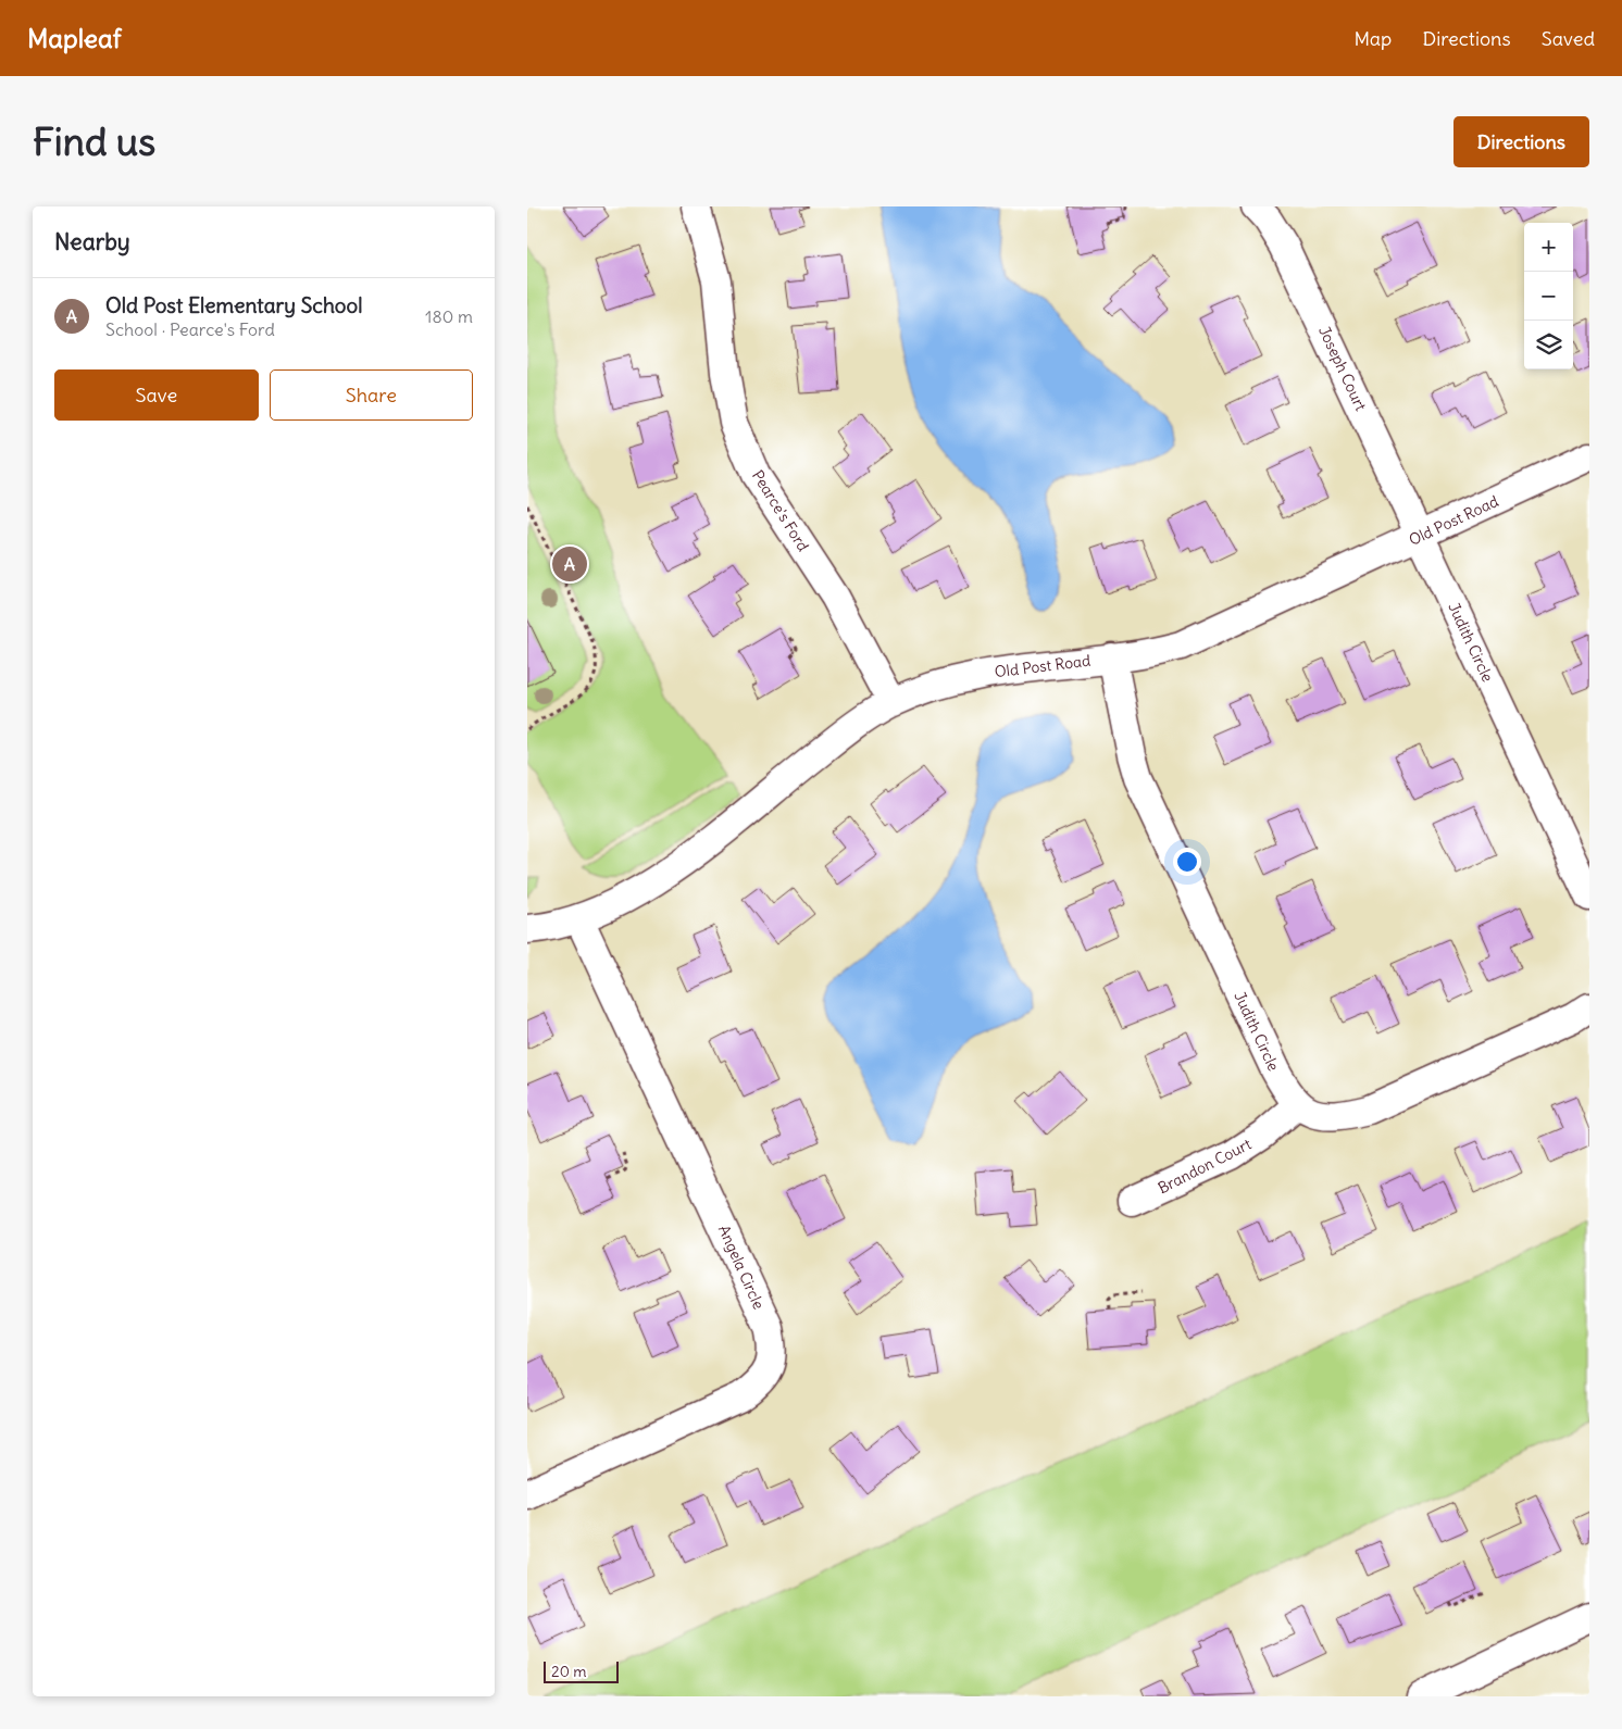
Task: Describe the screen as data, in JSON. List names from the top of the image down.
{
  "streets": {
    "street": [
      "Joseph Court",
      "Pearce's Ford",
      "Old Post Road",
      "Judith Circle",
      "Brandon Court",
      "Angela Circle"
    ]
  },
  "crossings": [
    ["Joseph Court", "Old Post Road"],
    ["Joseph Court", "Judith Circle"],
    ["Pearce's Ford", "Old Post Road"],
    ["Old Post Road", "Judith Circle"],
    ["Old Post Road", "Angela Circle"],
    ["Judith Circle", "Brandon Court"]
  ],
  "scale_bar": "20 m",
  "page": {
    "header": "Mapleaf",
    "nav": ["Map", "Directions", "Saved"],
    "buttons": [
      "Directions",
      ["Save", "Share"]
    ],
    "title": "Find us",
    "heading": "Nearby",
    "map_buttons": ["+", "−"],
    "list": [
      {
        "mark": "A",
        "name": "Old Post Elementary School",
        "note": "School · Pearce's Ford",
        "value": "180 m"
      }
    ],
    "pins": "A",
    "scale": "20 m"
  }
}
